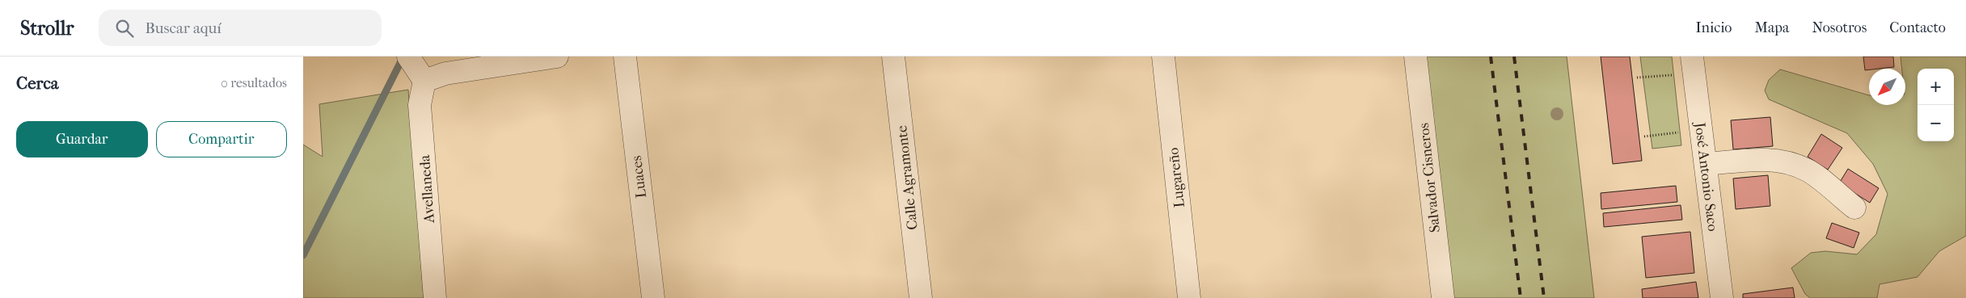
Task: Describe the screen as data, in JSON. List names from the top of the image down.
{
  "streets": {
    "street": [
      "Luaces",
      "José Antonio Saco",
      "Calle Agramonte",
      "Lugareño",
      "Salvador Cisneros",
      "Avellaneda"
    ]
  },
  "north": "bottom left",
  "page": {
    "header": "Strollr",
    "search": "Buscar aquí",
    "nav": [
      "Inicio",
      "Mapa",
      "Nosotros",
      "Contacto"
    ],
    "heading": ["Cerca", "0 resultados"],
    "map_buttons": ["+", "−"],
    "buttons": ["Guardar", "Compartir"]
  }
}
